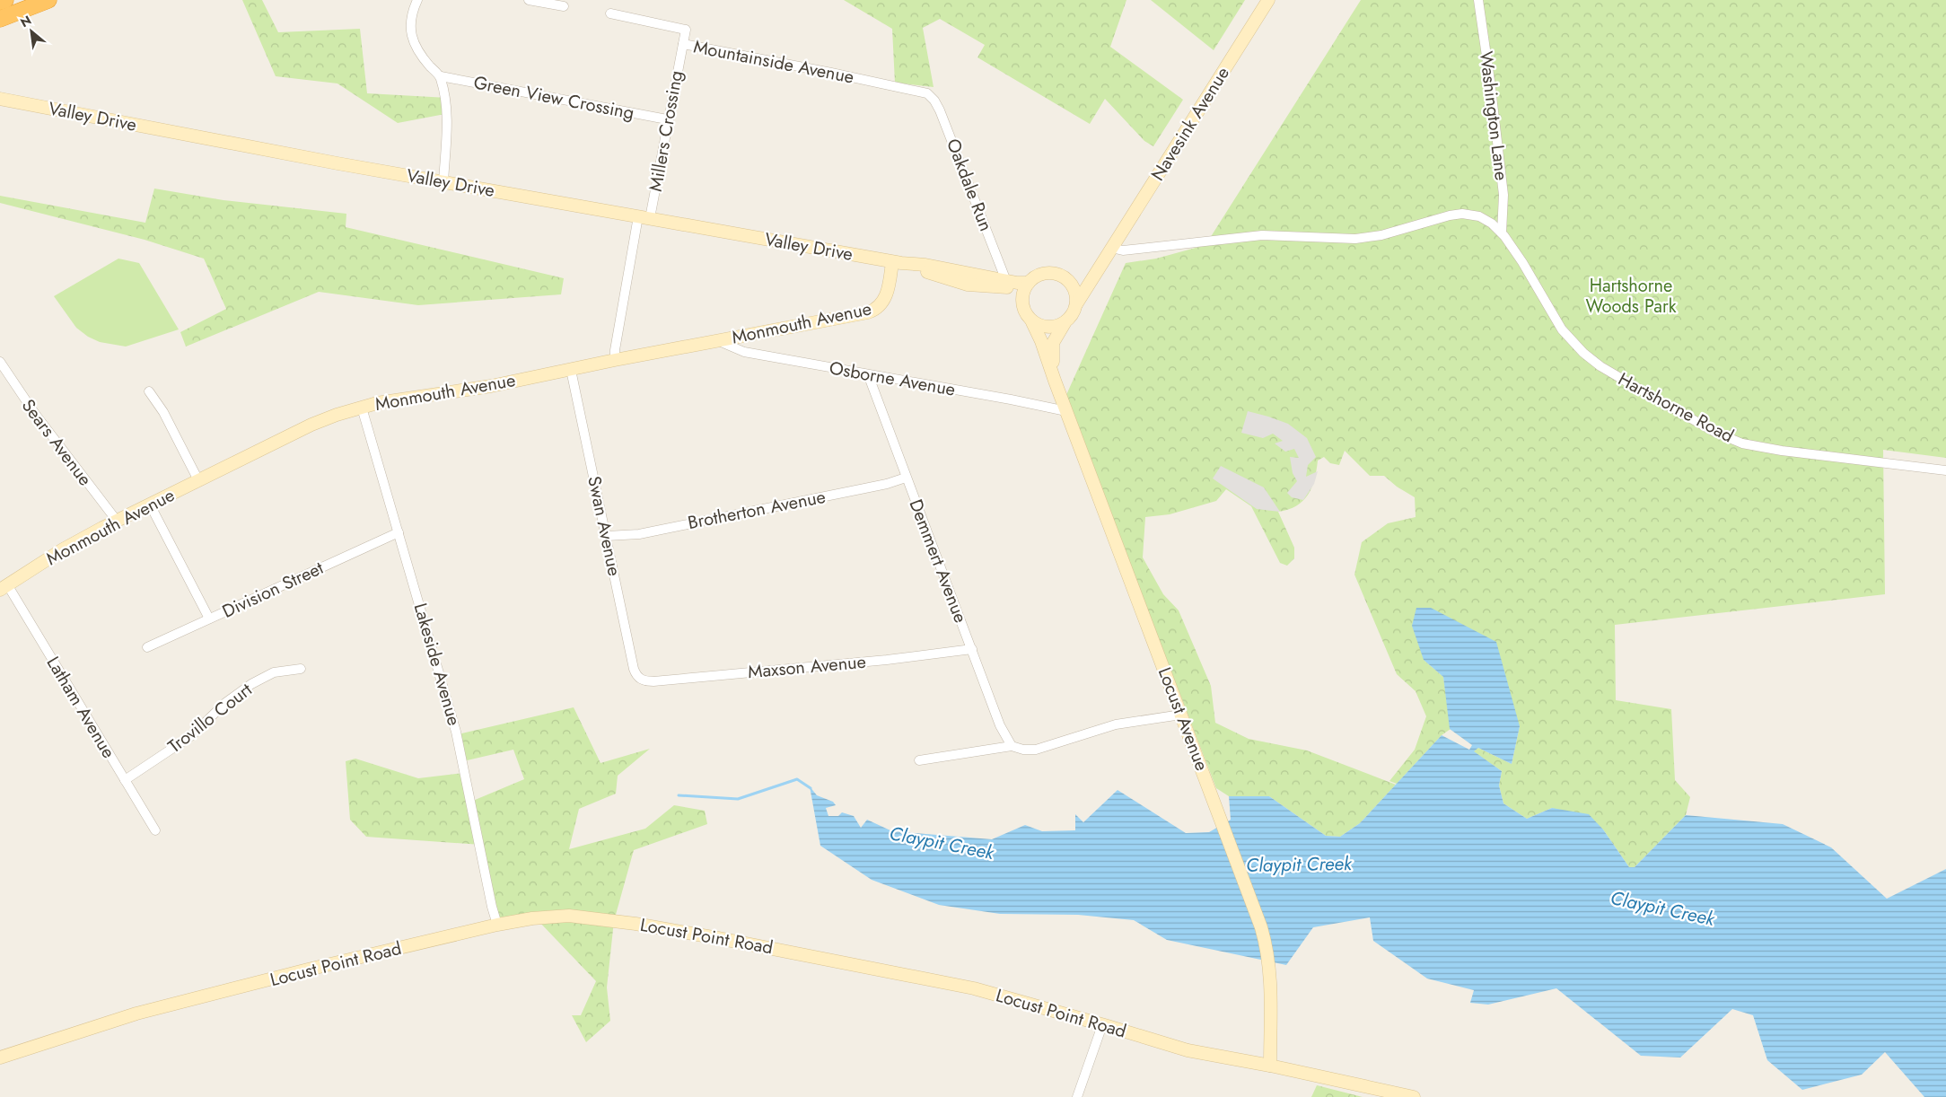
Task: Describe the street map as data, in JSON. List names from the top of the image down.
{
  "streets": {
    "street": [
      "Mountainside Avenue",
      "Green View Crossing",
      "Washington Lane",
      "Valley Drive",
      "Navesink Avenue",
      "Millers Crossing",
      "Oakdale Run",
      "Monmouth Avenue",
      "Osborne Avenue",
      "Hartshorne Road",
      "Sears Avenue",
      "Brotherton Avenue",
      "Swan Avenue",
      "Demmert Avenue",
      "Division Street",
      "Lakeside Avenue",
      "Maxson Avenue",
      "Latham Avenue",
      "Trovillo Court",
      "Locust Avenue",
      "Locust Point Road"
    ]
  },
  "crossings": [
    ["Mountainside Avenue", "Millers Crossing"],
    ["Mountainside Avenue", "Oakdale Run"],
    ["Green View Crossing", "Millers Crossing"],
    ["Washington Lane", "Hartshorne Road"],
    ["Valley Drive", "Navesink Avenue"],
    ["Valley Drive", "Millers Crossing"],
    ["Valley Drive", "Oakdale Run"],
    ["Valley Drive", "Monmouth Avenue"],
    ["Valley Drive", "Locust Avenue"],
    ["Navesink Avenue", "Hartshorne Road"],
    ["Navesink Avenue", "Locust Avenue"],
    ["Millers Crossing", "Monmouth Avenue"],
    ["Monmouth Avenue", "Osborne Avenue"],
    ["Monmouth Avenue", "Sears Avenue"],
    ["Monmouth Avenue", "Swan Avenue"],
    ["Monmouth Avenue", "Lakeside Avenue"],
    ["Monmouth Avenue", "Latham Avenue"],
    ["Osborne Avenue", "Demmert Avenue"],
    ["Osborne Avenue", "Locust Avenue"],
    ["Brotherton Avenue", "Swan Avenue"],
    ["Brotherton Avenue", "Demmert Avenue"],
    ["Swan Avenue", "Maxson Avenue"],
    ["Demmert Avenue", "Maxson Avenue"],
    ["Division Street", "Lakeside Avenue"],
    ["Lakeside Avenue", "Locust Point Road"],
    ["Latham Avenue", "Trovillo Court"],
    ["Locust Avenue", "Locust Point Road"]
  ],
  "water": ["Claypit Creek"],
  "parks": ["Hartshorne Woods Park"],
  "north": "top left"
}
